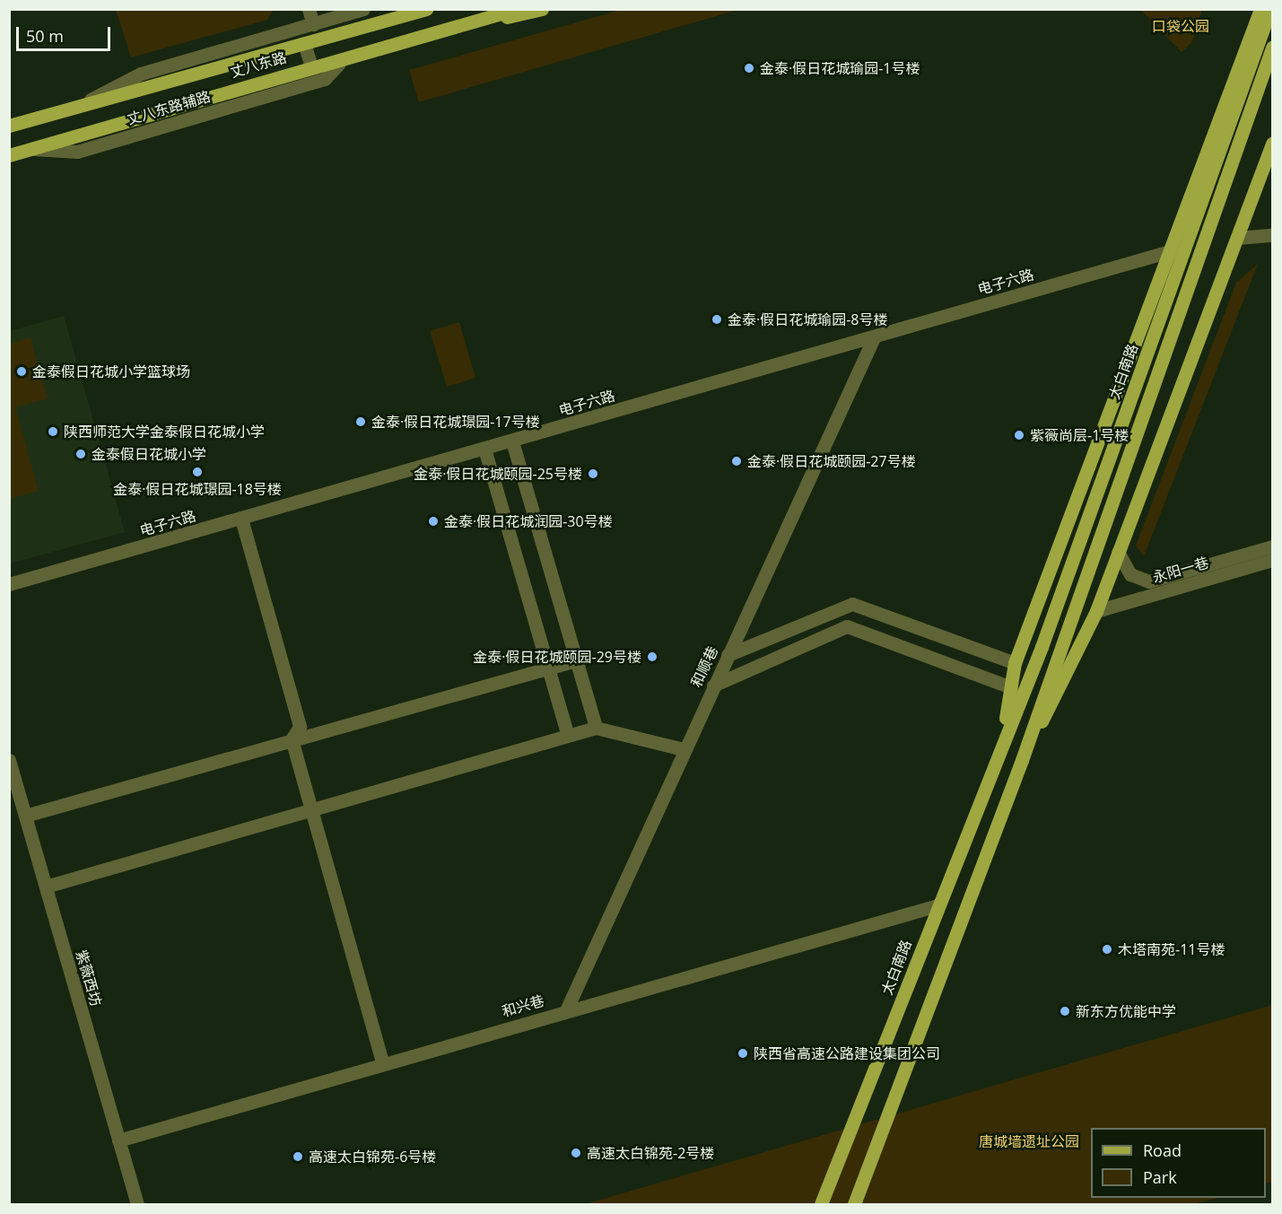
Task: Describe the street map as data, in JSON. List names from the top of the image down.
{
  "streets": {
    "main road": ["丈八东路", "太白南路"],
    "street": [
      "丈八东路辅路",
      "电子六路",
      "永阳一巷",
      "和顺巷",
      "紫薇西坊",
      "和兴巷"
    ]
  },
  "crossings": [
    ["丈八东路", "丈八东路辅路"],
    ["电子六路", "太白南路"],
    ["电子六路", "和顺巷"],
    ["太白南路", "和兴巷"],
    ["和顺巷", "和兴巷"],
    ["紫薇西坊", "和兴巷"]
  ],
  "parks": ["口袋公园", "唐城墙遗址公园"],
  "places": [
    "金泰·假日花城瑜园-1号楼",
    "金泰·假日花城瑜园-8号楼",
    "金泰假日花城小学篮球场",
    "金泰·假日花城璟园-17号楼",
    "陕西师范大学金泰假日花城小学",
    "紫薇尚层-1号楼",
    "金泰假日花城小学",
    "金泰·假日花城颐园-27号楼",
    "金泰·假日花城璟园-18号楼",
    "金泰·假日花城颐园-25号楼",
    "金泰·假日花城润园-30号楼",
    "金泰·假日花城颐园-29号楼",
    "木塔南苑-11号楼",
    "新东方优能中学",
    "陕西省高速公路建设集团公司",
    "高速太白锦苑-2号楼",
    "高速太白锦苑-6号楼"
  ],
  "legend": ["Road", "Park"],
  "scale_bar": "50 m"
}
